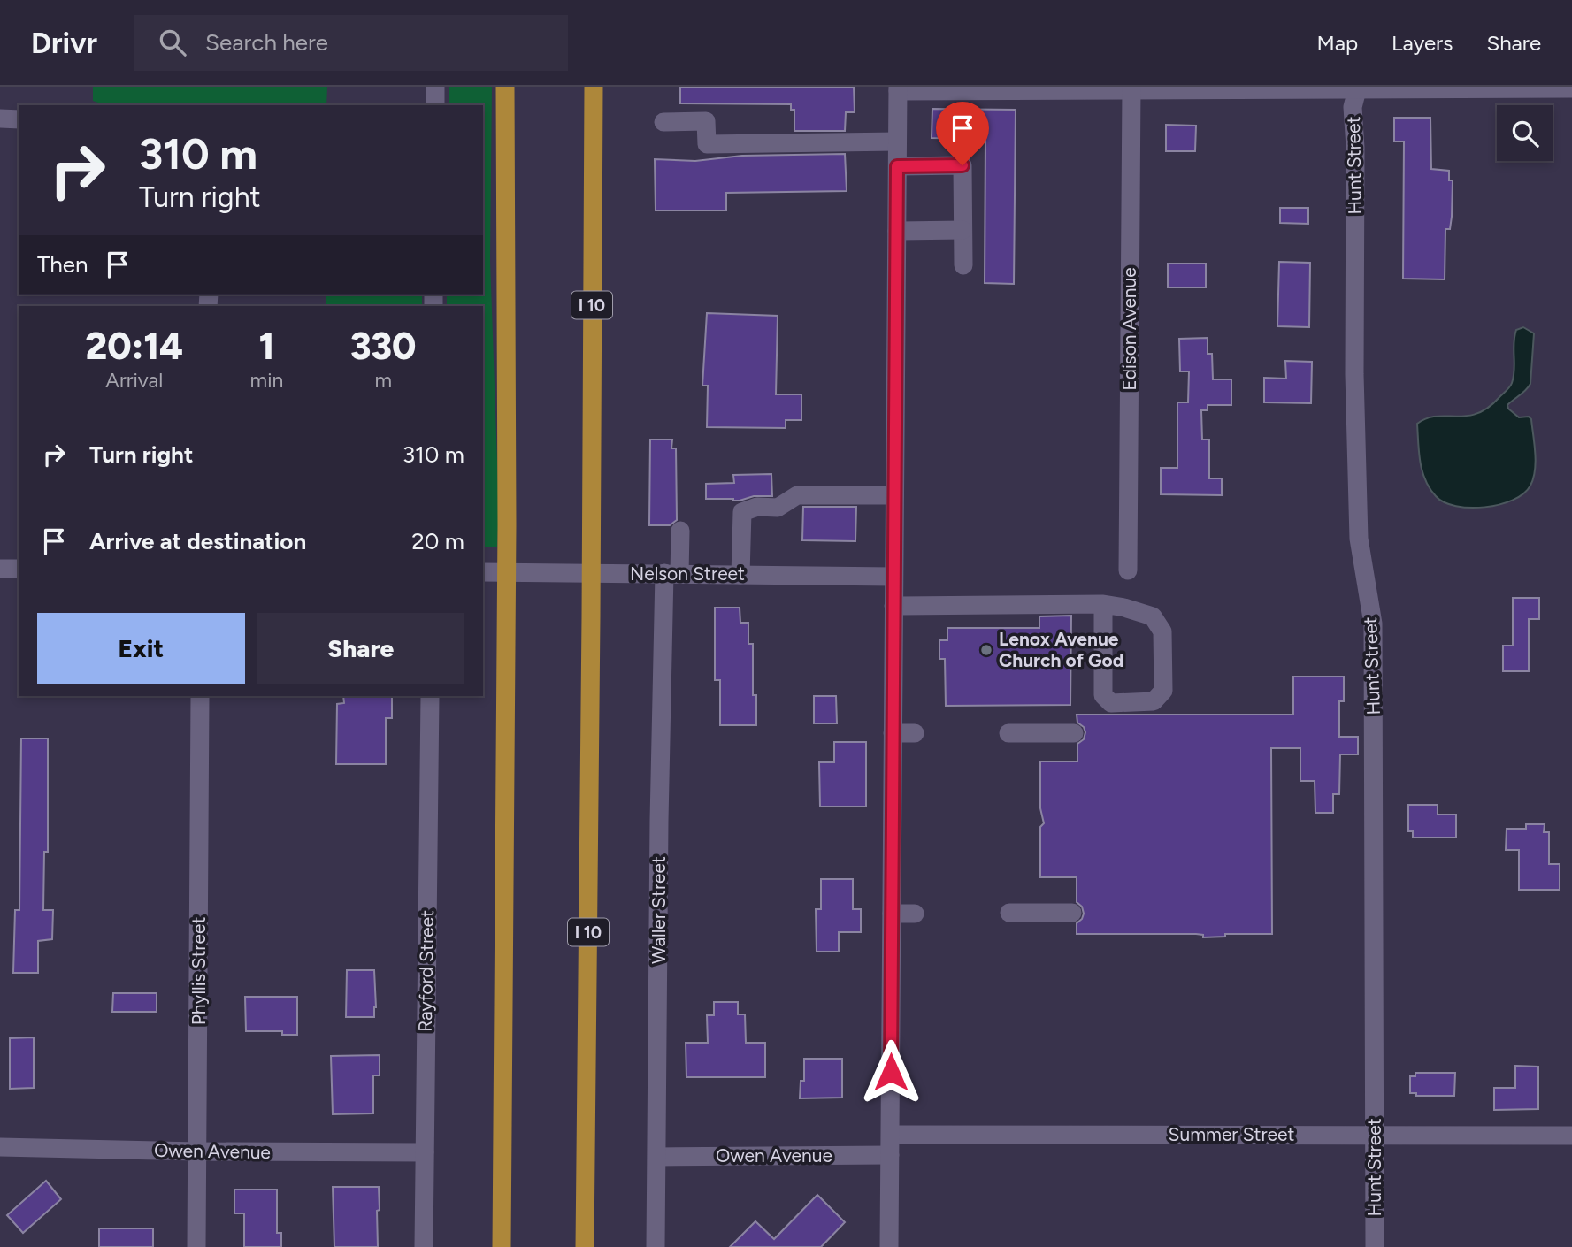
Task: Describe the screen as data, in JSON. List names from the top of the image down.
{
  "streets": {
    "highway": ["I 10"],
    "street": [
      "Hunt Street",
      "Edison Avenue",
      "Nelson Street",
      "Waller Street",
      "Phyllis Street",
      "Rayford Street",
      "Summer Street",
      "Owen Avenue"
    ]
  },
  "crossings": [
    ["Hunt Street", "Summer Street"],
    ["Nelson Street", "Waller Street"],
    ["Waller Street", "Owen Avenue"],
    ["Phyllis Street", "Owen Avenue"],
    ["Rayford Street", "Owen Avenue"]
  ],
  "places": ["Lenox Avenue Church of God"],
  "page": {
    "header": "Drivr",
    "search": "Search here",
    "nav": ["Map", "Layers", "Share"],
    "turn": ["310 m", "Turn right"],
    "then": "Then",
    "eta": [
      "20:14",
      "Arrival",
      "1",
      "min",
      "330",
      "m"
    ],
    "list": [
      {
        "name": "Turn right",
        "value": "310 m"
      },
      {
        "name": "Arrive at destination",
        "value": "20 m"
      }
    ],
    "buttons": ["Exit", "Share"]
  }
}
